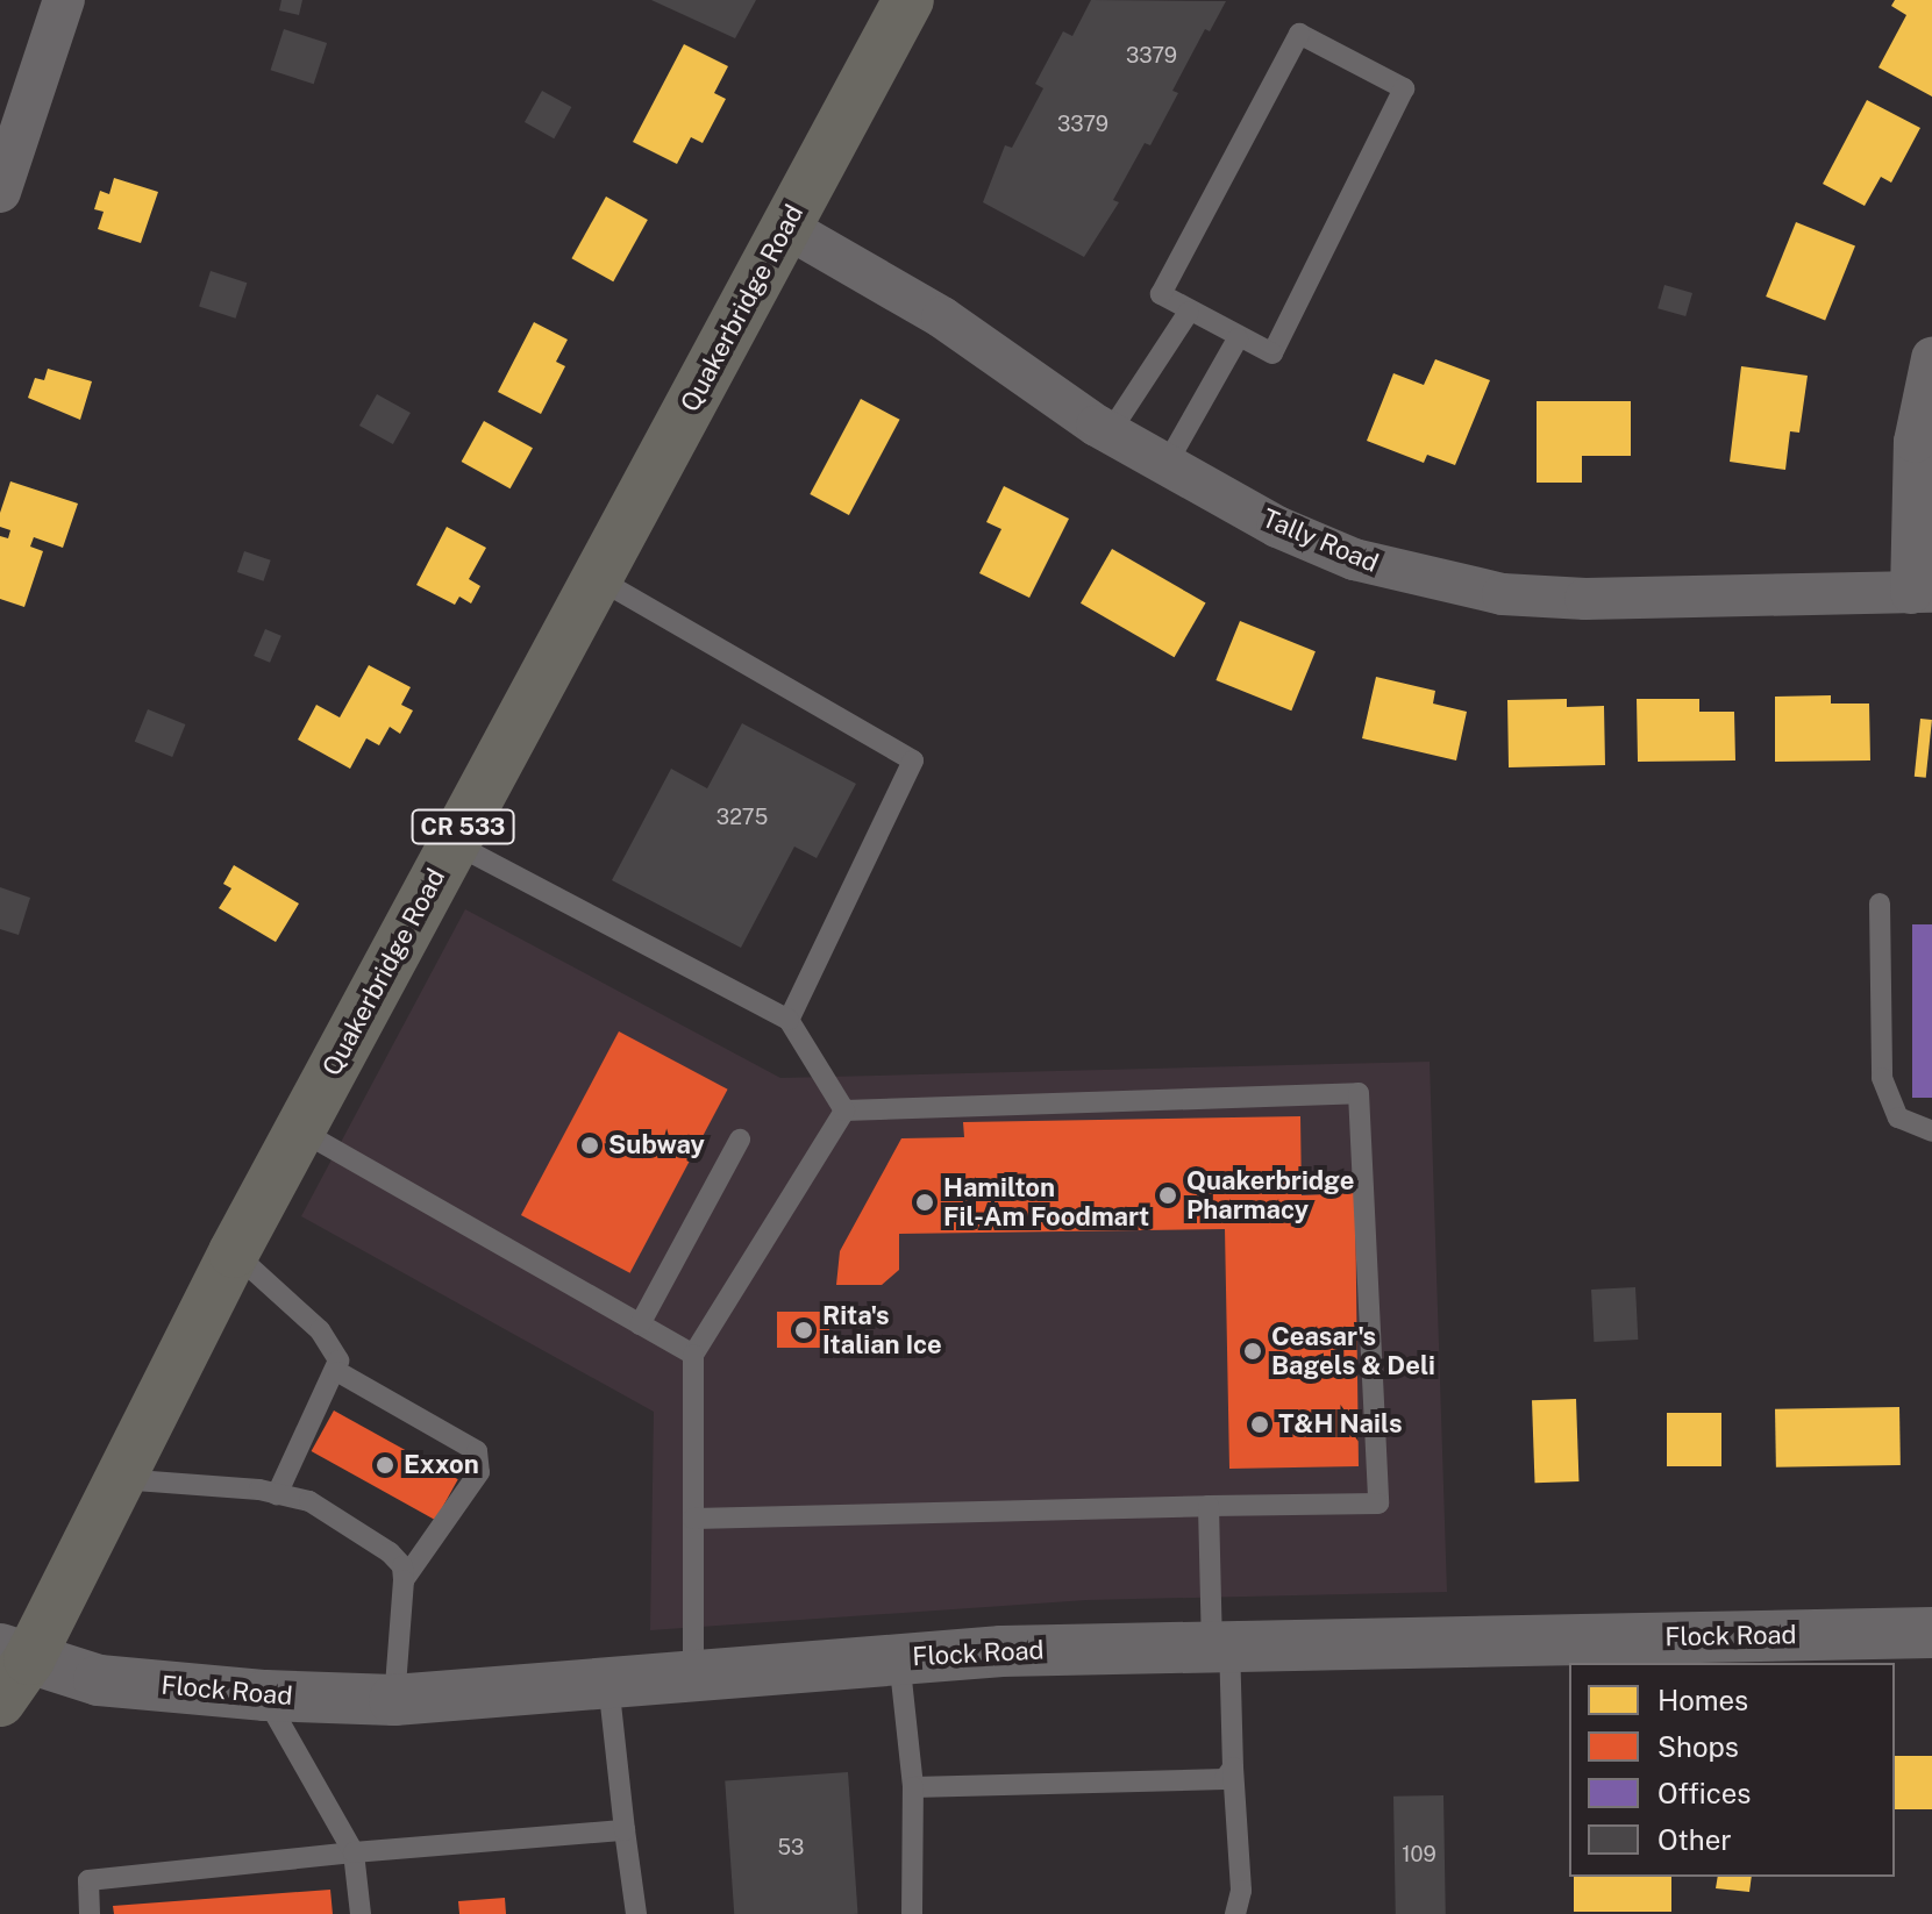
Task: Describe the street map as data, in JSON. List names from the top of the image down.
{
  "streets": {
    "main road": ["Quakerbridge Road", "CR 533", "Flock Road"],
    "street": ["Tally Road"]
  },
  "crossings": [
    ["Quakerbridge Road", "Tally Road"],
    ["Quakerbridge Road", "Flock Road"]
  ],
  "places": [
    "Subway",
    "Quakerbridge Pharmacy",
    "Hamilton Fil-Am Foodmart",
    "Rita's Italian Ice",
    "Ceasar's Bagels & Deli",
    "T&H Nails",
    "Exxon"
  ],
  "house_numbers": [
    "3379",
    "3379",
    "3275",
    "53",
    "109"
  ],
  "legend": [
    "Homes",
    "Shops",
    "Offices",
    "Other"
  ]
}
